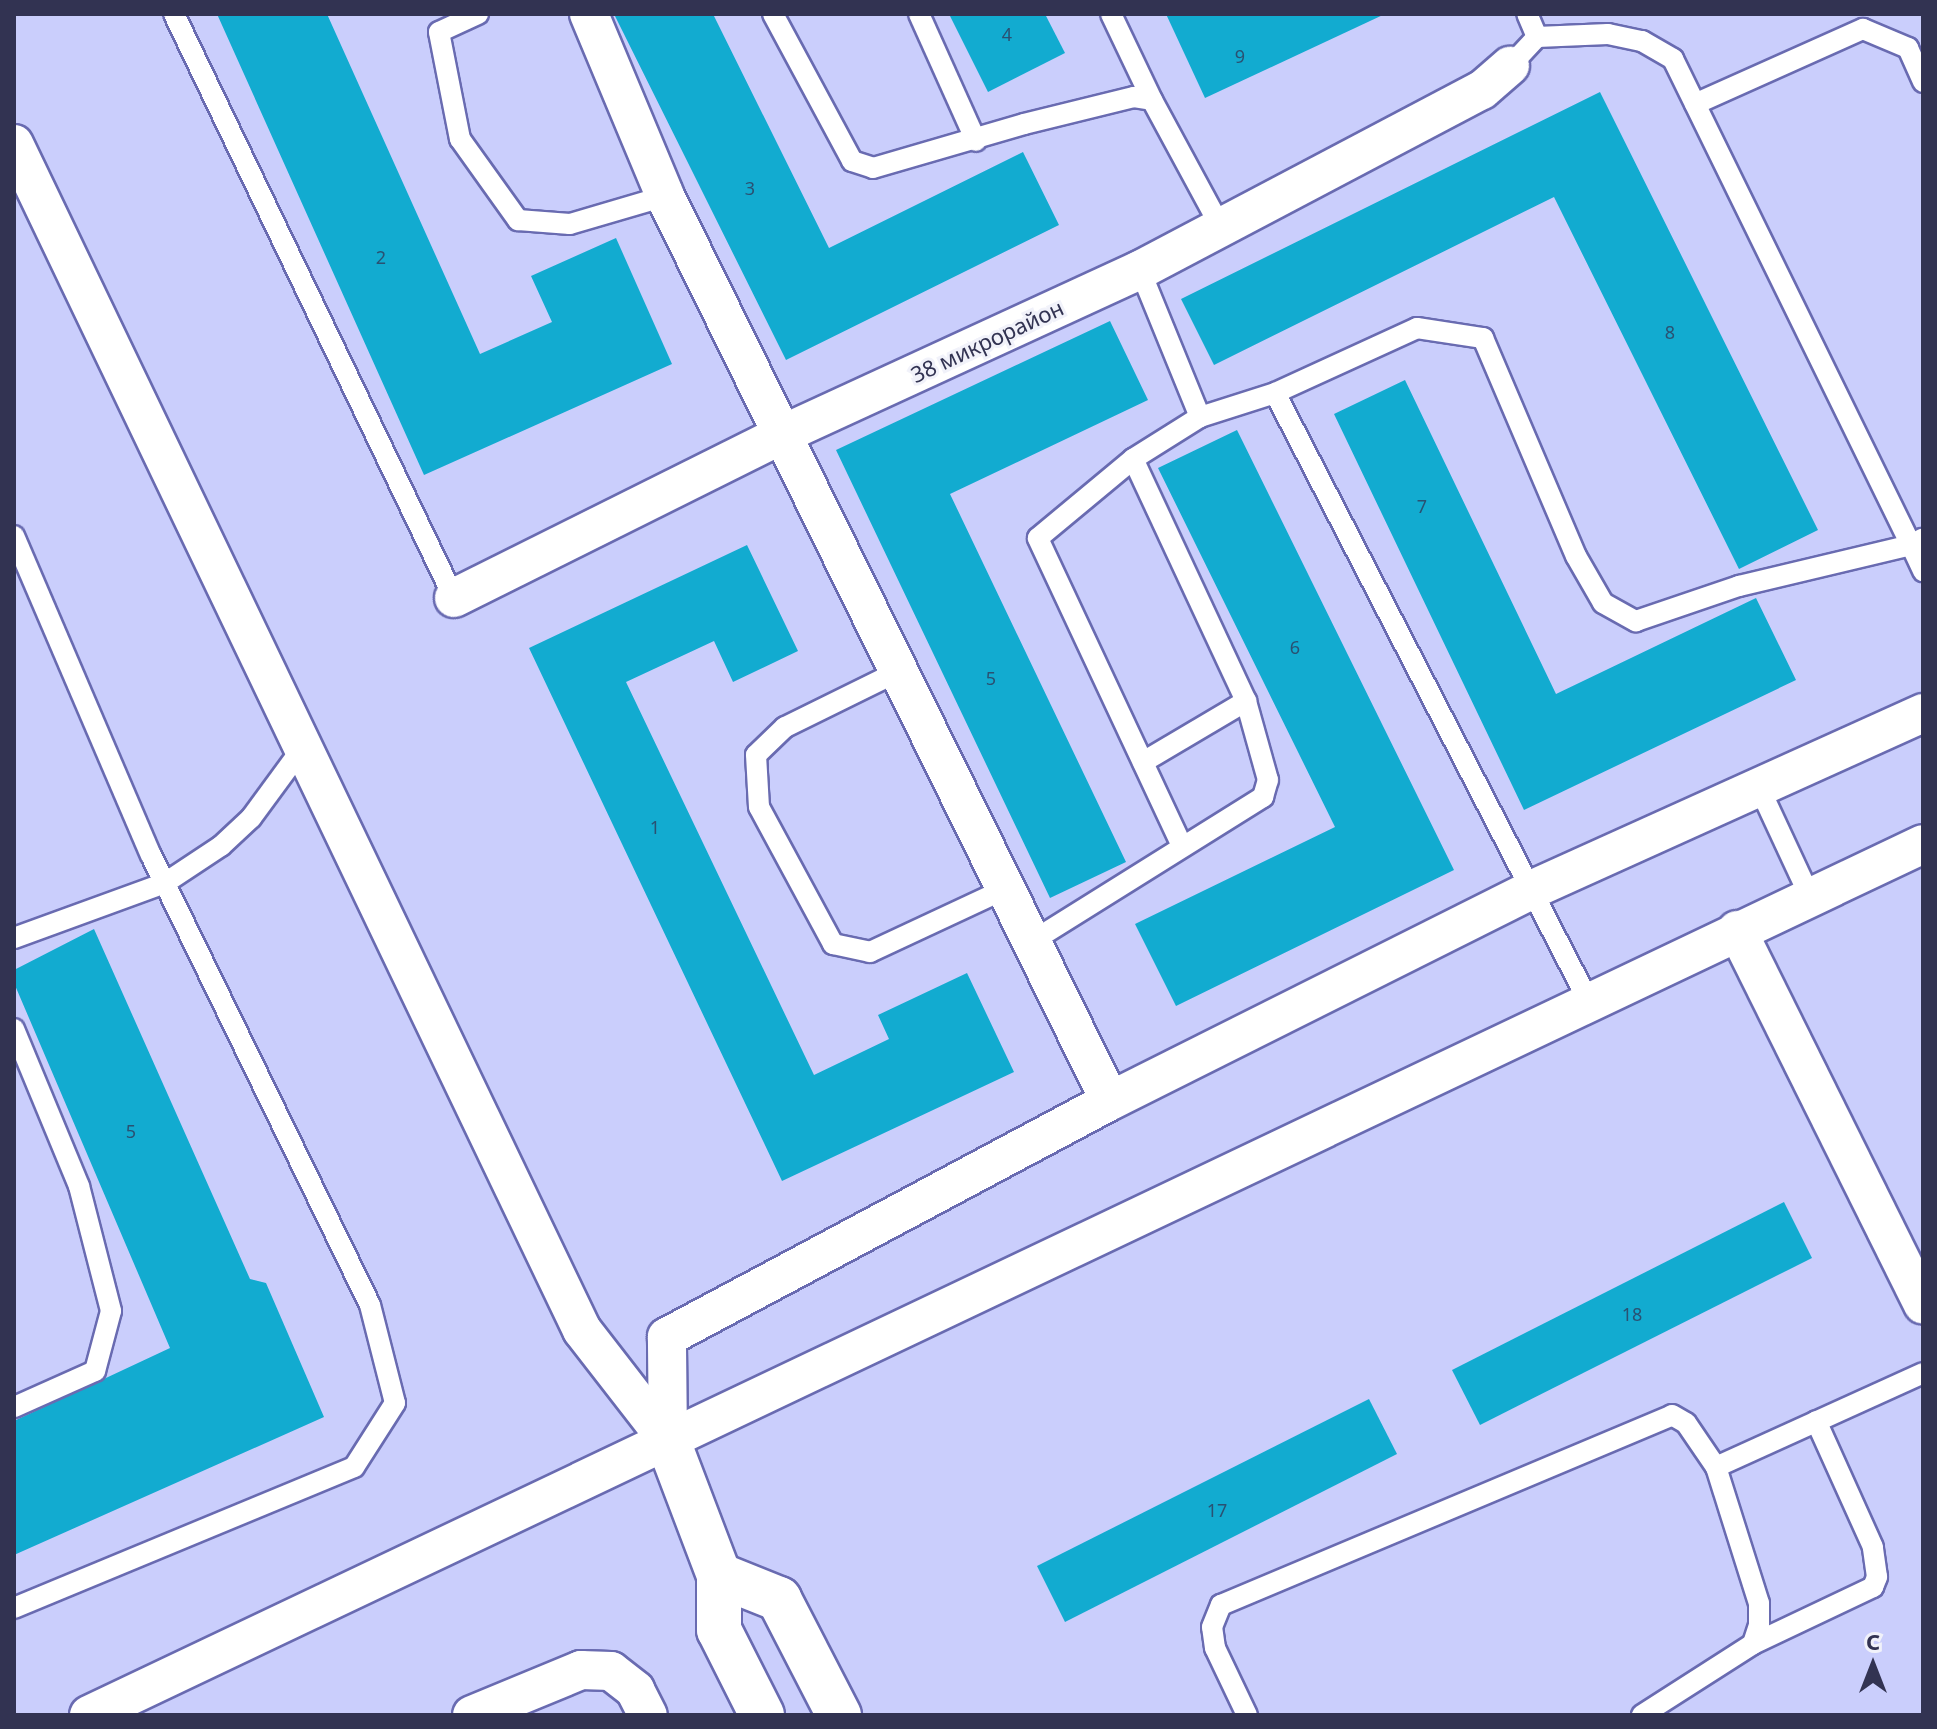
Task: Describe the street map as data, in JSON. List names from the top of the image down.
{
  "streets": {
    "street": ["38 микрорайон"]
  },
  "house_numbers": [
    "4",
    "9",
    "3",
    "2",
    "8",
    "7",
    "6",
    "5",
    "1",
    "5",
    "18",
    "17"
  ],
  "north": "top"
}
